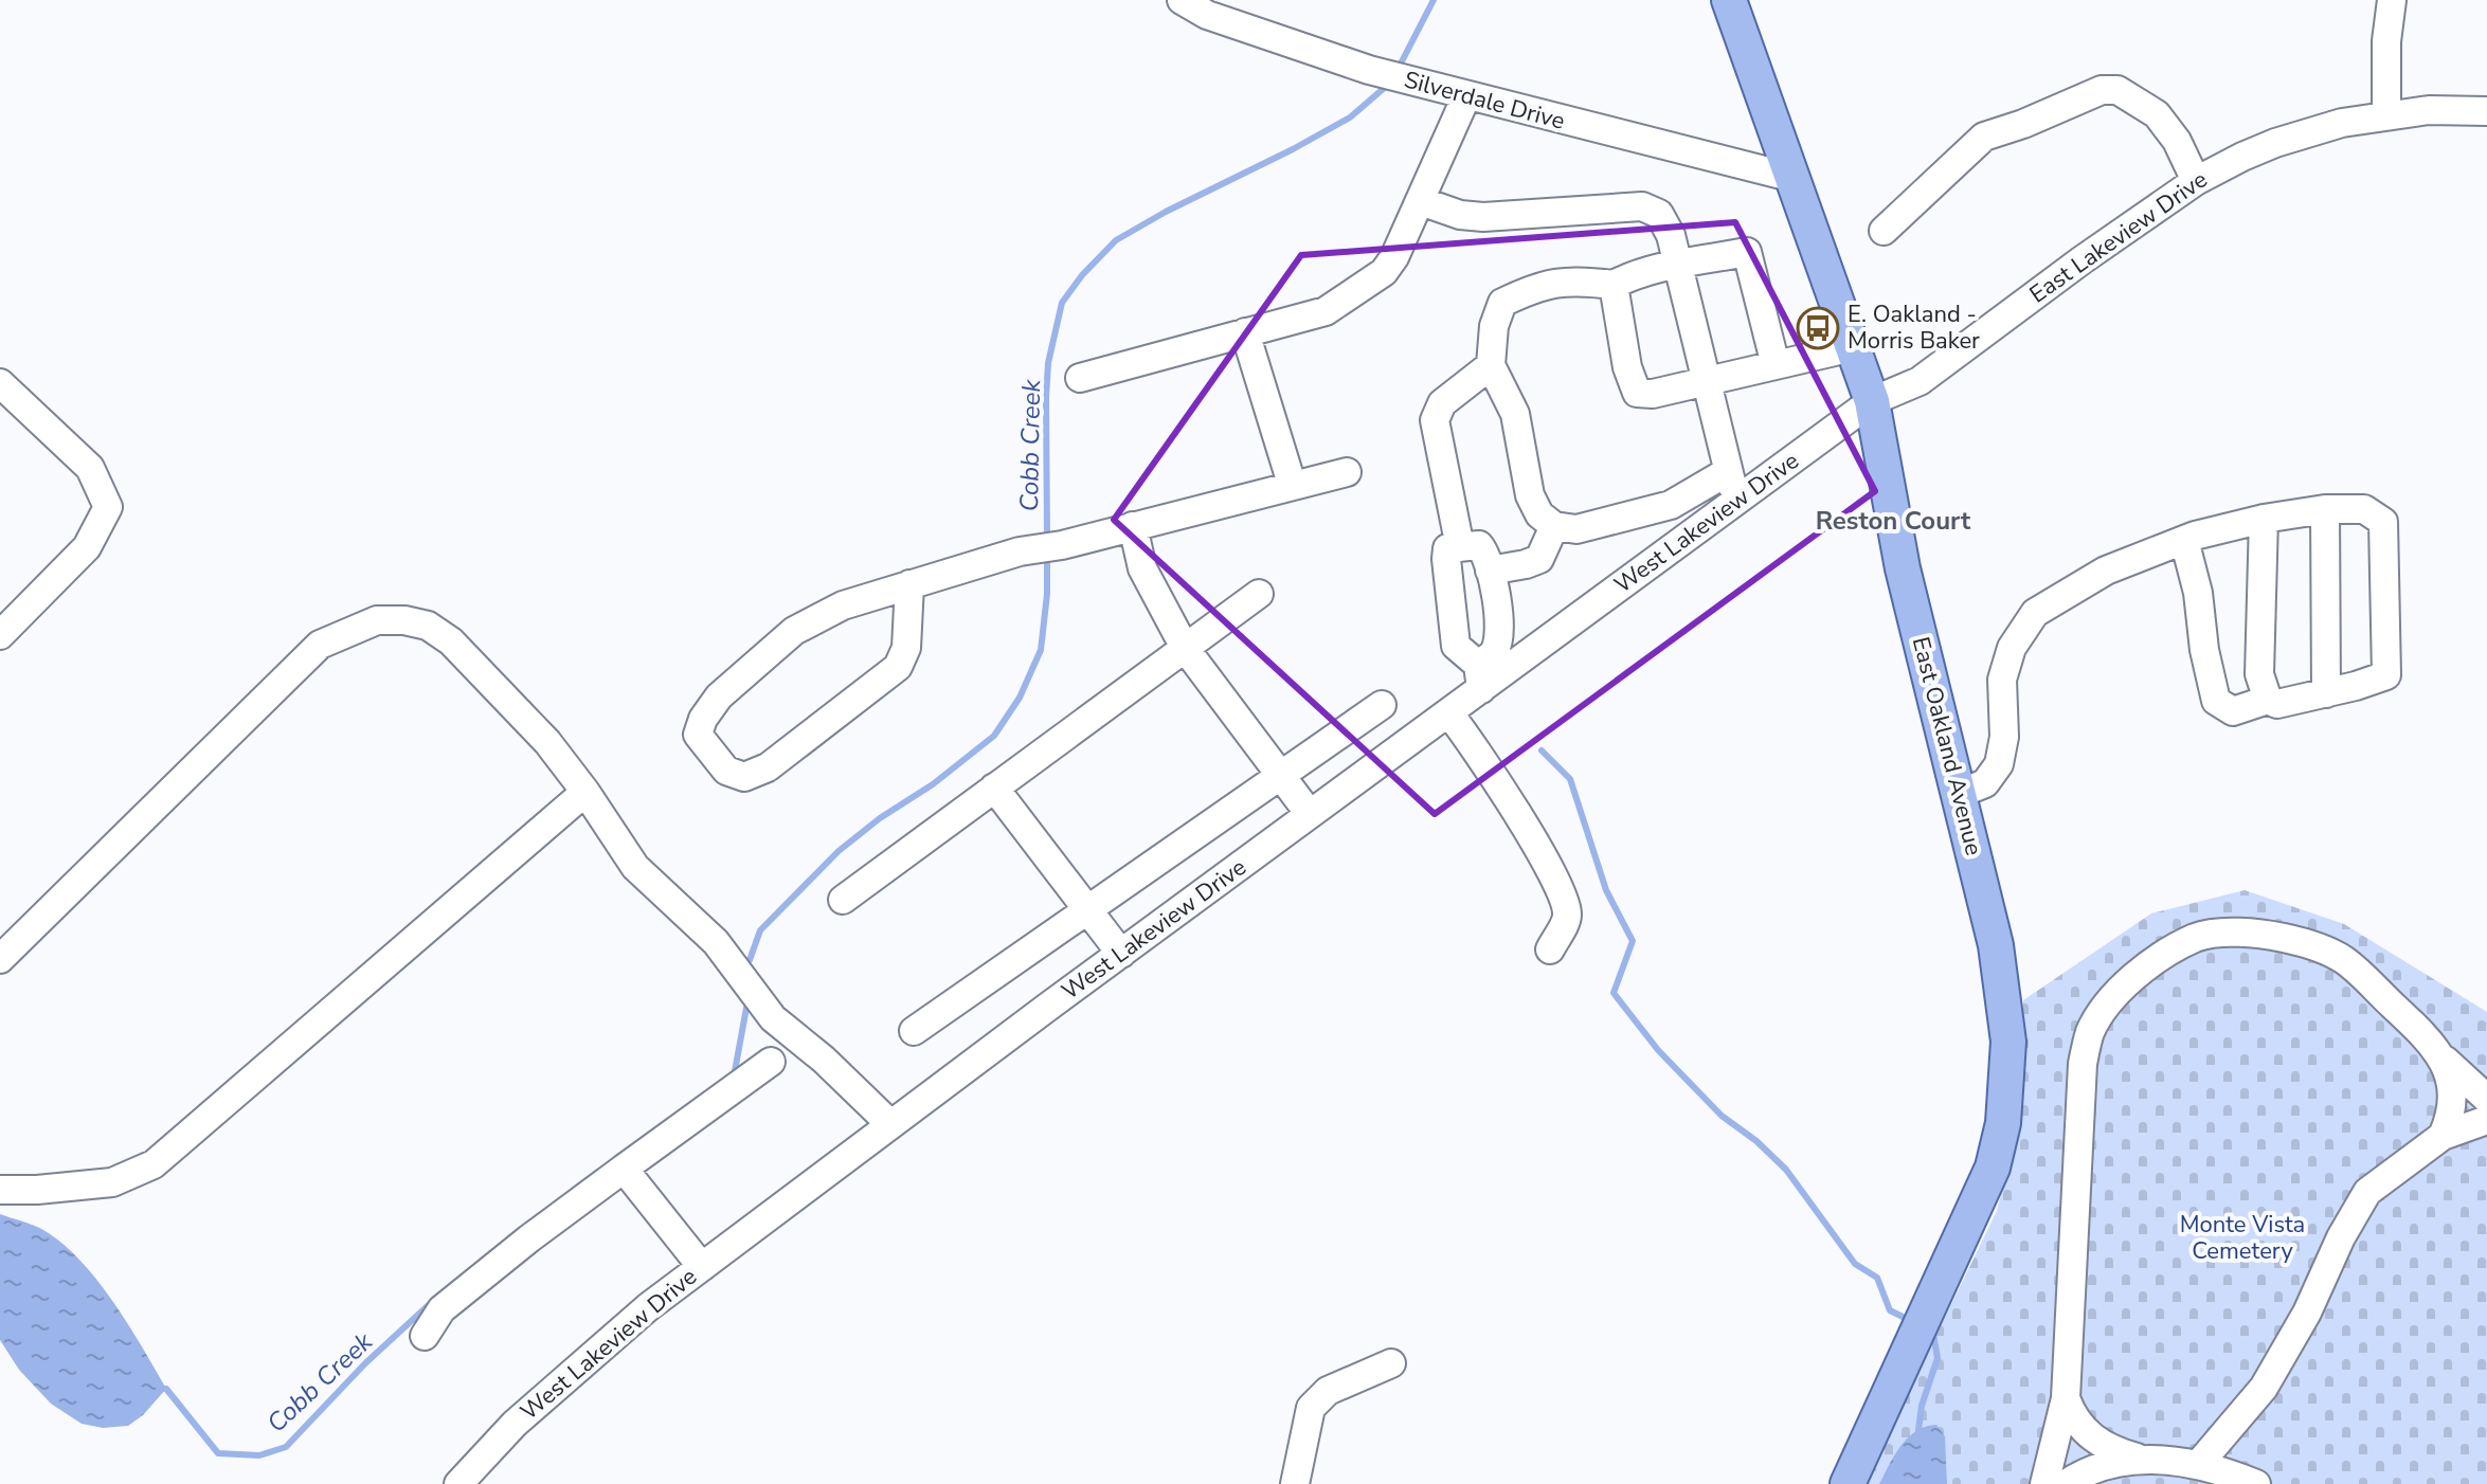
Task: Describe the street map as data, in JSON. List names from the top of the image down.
{
  "streets": {
    "main road": ["East Oakland Avenue"],
    "street": ["Silverdale Drive", "East Lakeview Drive", "West Lakeview Drive"]
  },
  "crossings": [
    ["Silverdale Drive", "East Oakland Avenue"],
    ["East Lakeview Drive", "West Lakeview Drive"],
    ["East Lakeview Drive", "East Oakland Avenue"],
    ["West Lakeview Drive", "East Oakland Avenue"]
  ],
  "districts": ["Reston Court"],
  "water": ["Cobb Creek"],
  "parks": ["Monte Vista Cemetery"],
  "places": {
    "bus stop": ["E. Oakland - Morris Baker"]
  }
}
